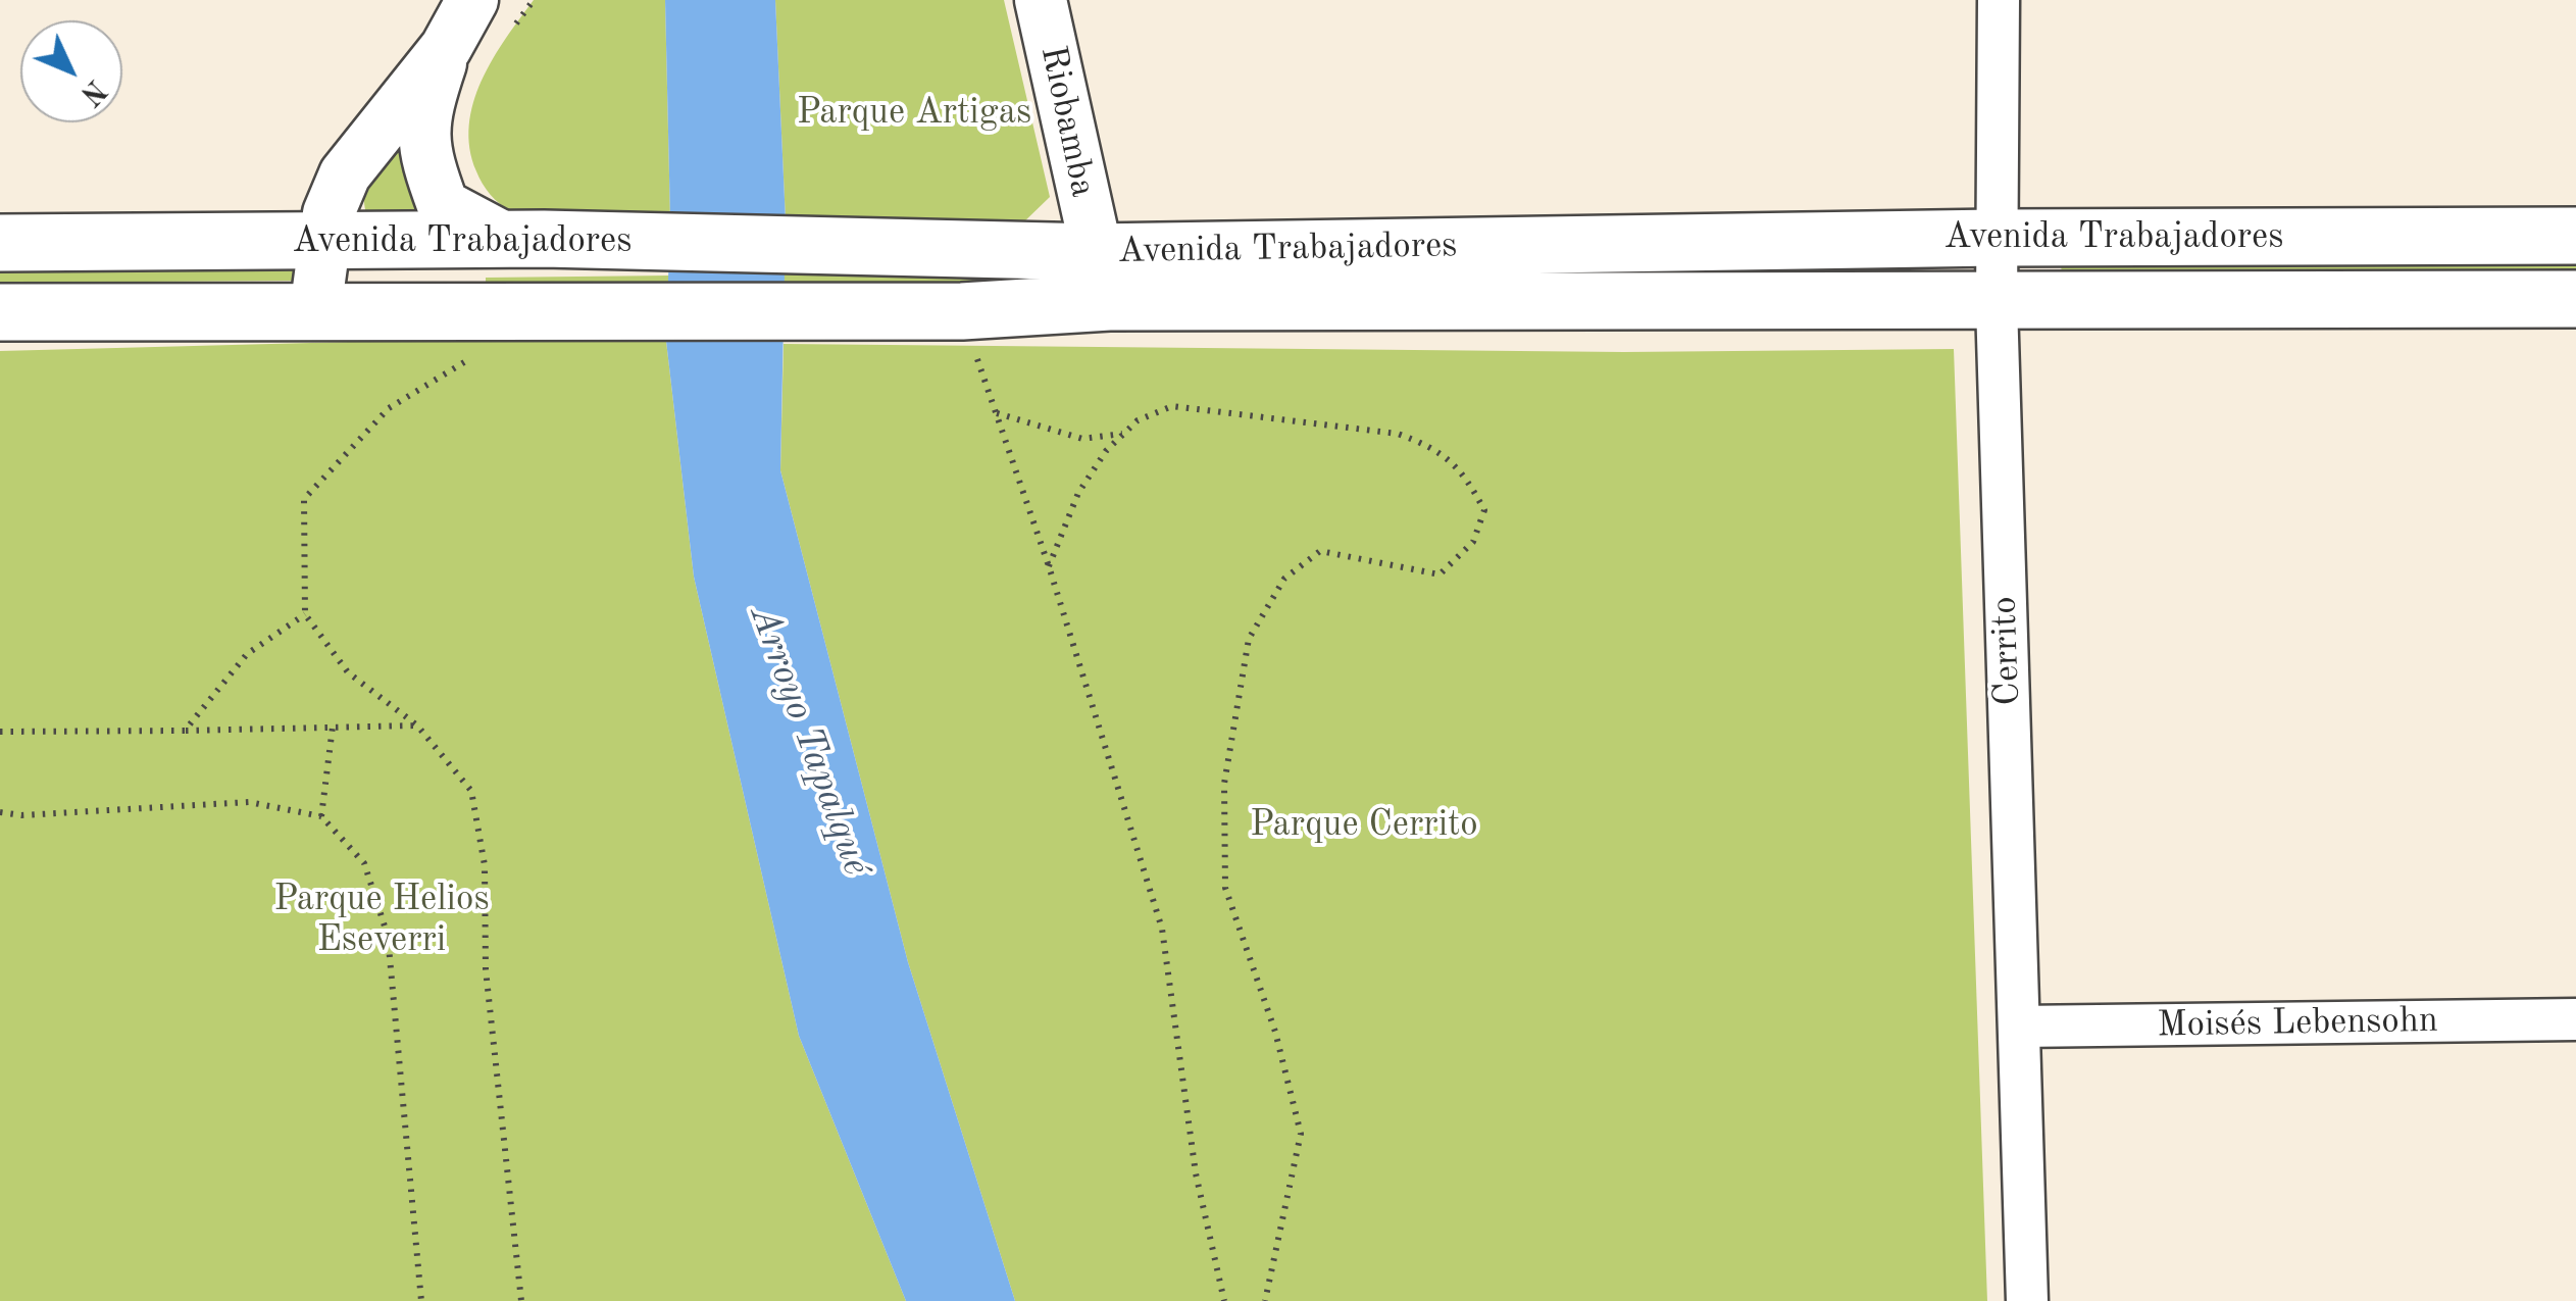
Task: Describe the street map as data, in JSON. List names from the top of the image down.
{
  "streets": {
    "main road": ["Avenida Trabajadores"],
    "street": ["Riobamba", "Cerrito", "Moisés Lebensohn"]
  },
  "crossings": [
    ["Riobamba", "Avenida Trabajadores"],
    ["Avenida Trabajadores", "Cerrito"],
    ["Cerrito", "Moisés Lebensohn"]
  ],
  "water": ["Arroyo Tapalqué"],
  "parks": ["Parque Artigas", "Parque Cerrito", "Parque Helios Eseverri"],
  "north": "bottom right"
}
